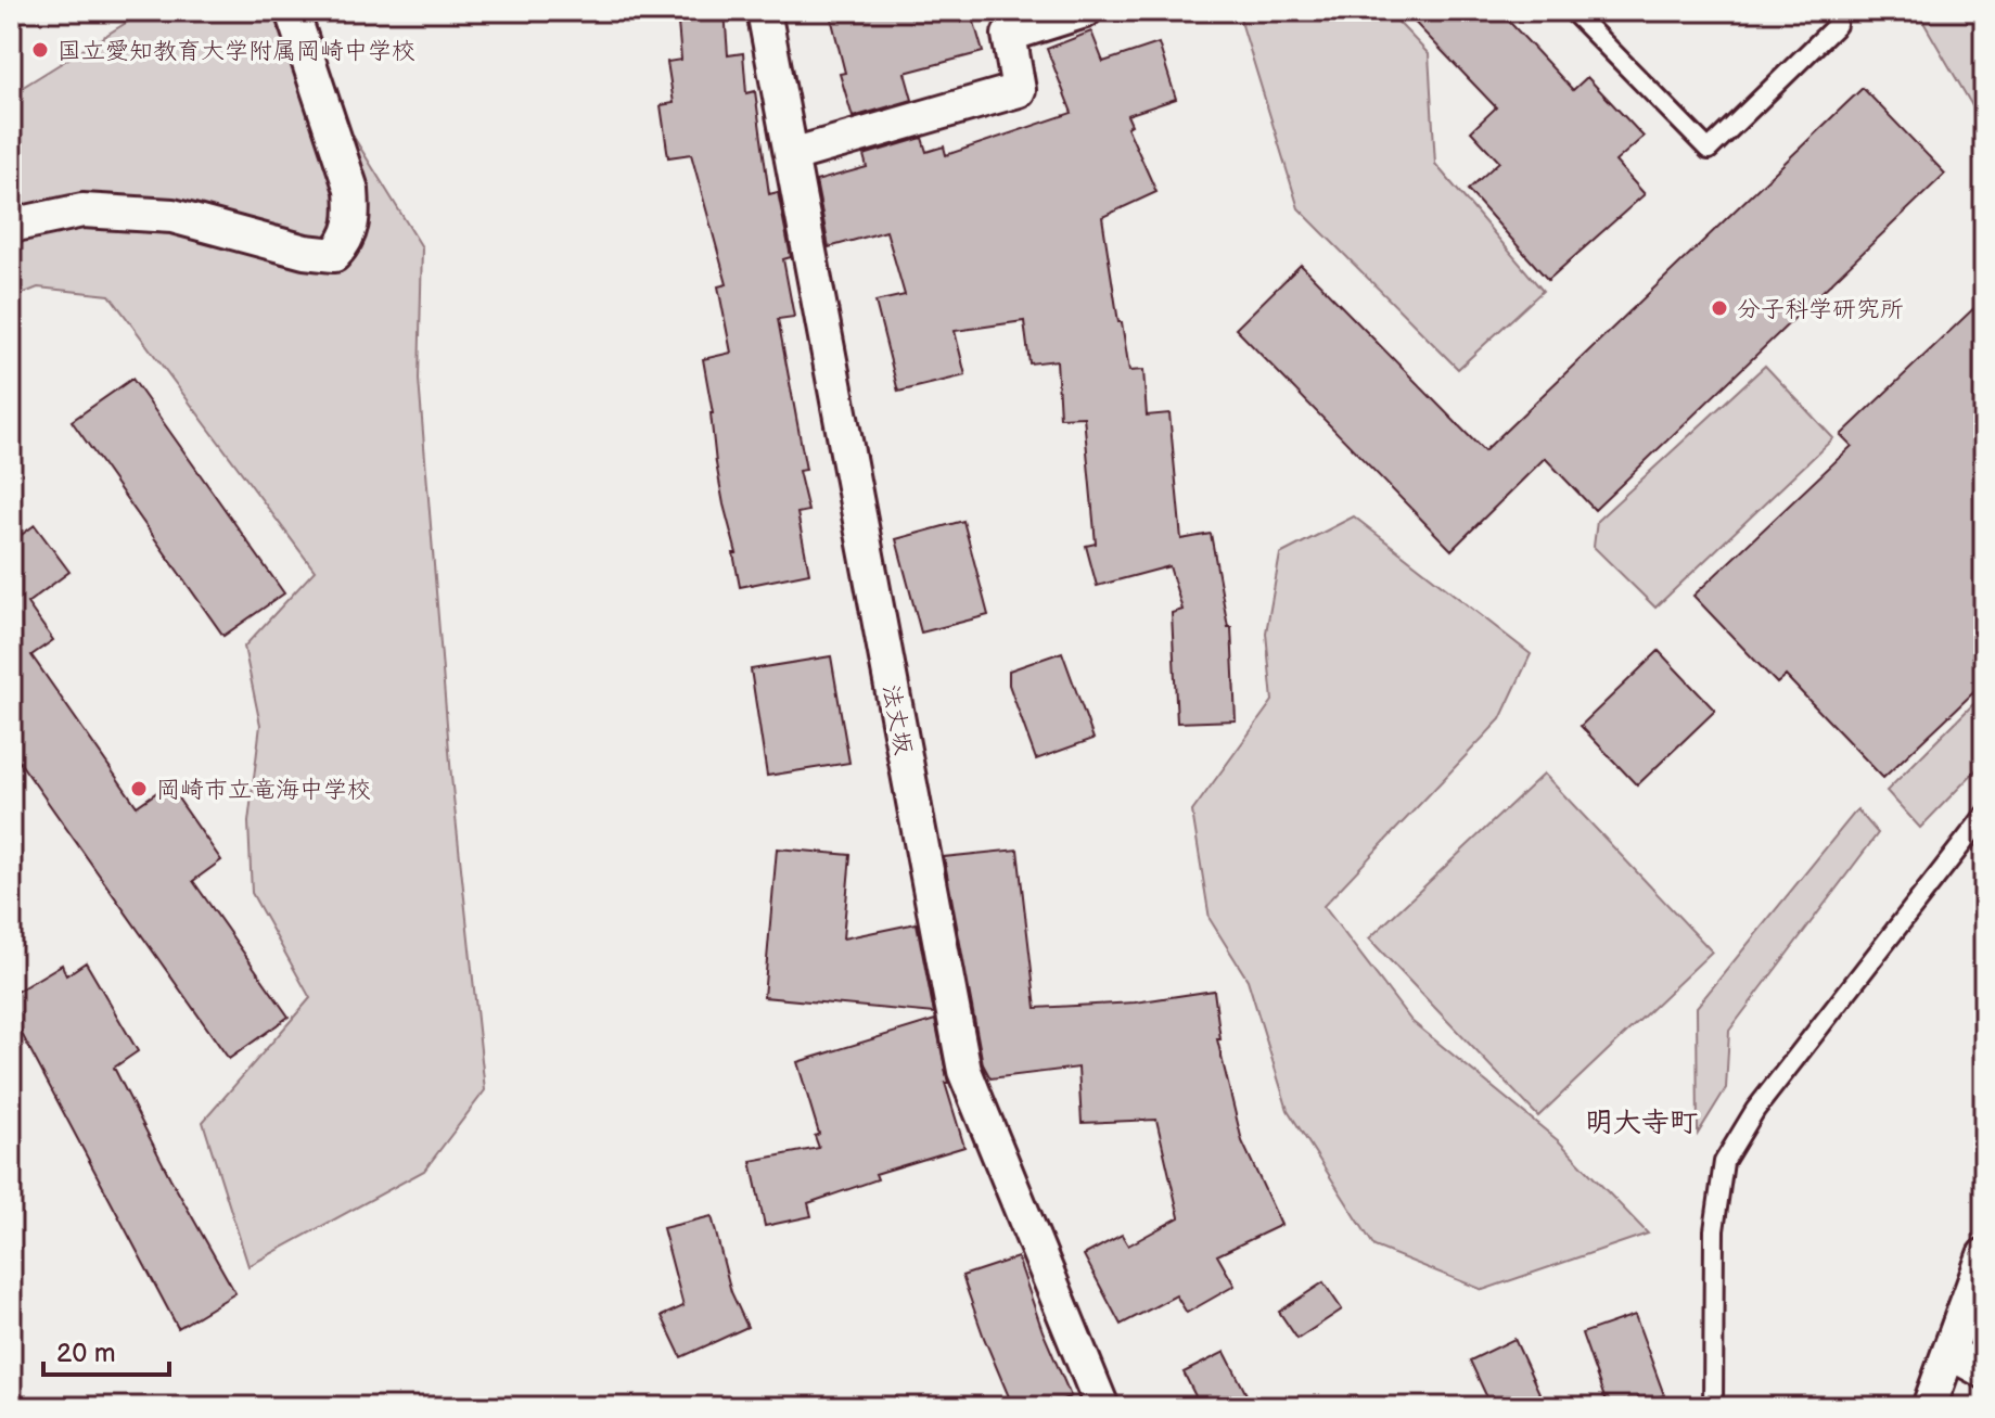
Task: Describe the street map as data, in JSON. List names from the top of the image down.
{
  "streets": {
    "street": ["法丈坂"]
  },
  "districts": ["明大寺町"],
  "places": ["国立愛知教育大学附属岡崎中学校", "分子科学研究所", "岡崎市立竜海中学校"],
  "scale_bar": "20 m"
}
